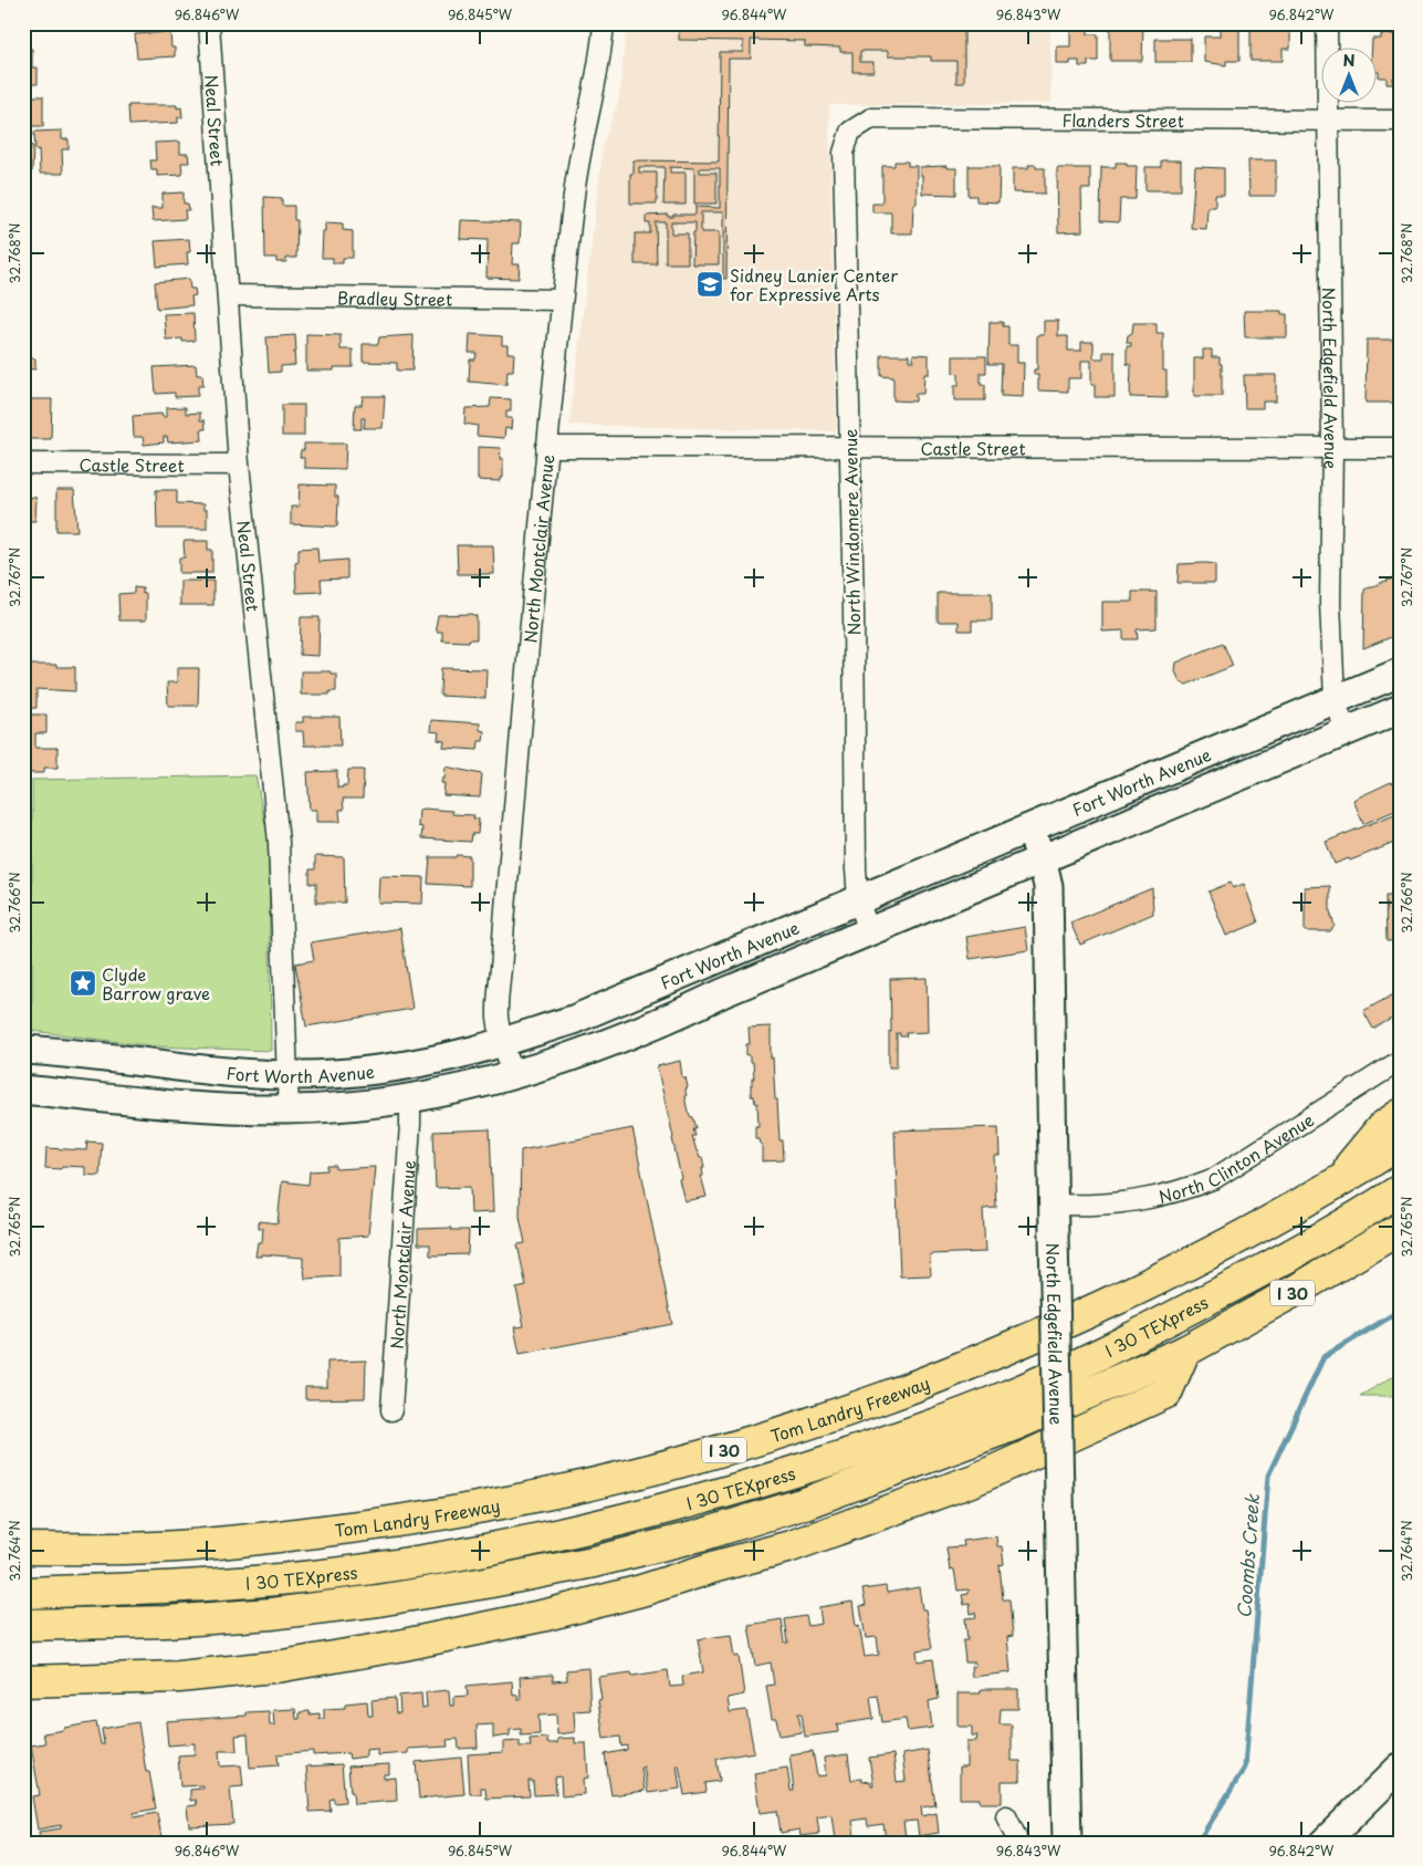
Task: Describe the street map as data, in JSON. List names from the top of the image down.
{
  "streets": {
    "highway": ["I 30", "I 30 TEXpress", "Tom Landry Freeway"],
    "main road": ["North Edgefield Avenue", "Fort Worth Avenue"],
    "street": [
      "Flanders Street",
      "Neal Street",
      "Bradley Street",
      "Castle Street",
      "North Windomere Avenue",
      "North Montclair Avenue",
      "North Clinton Avenue"
    ]
  },
  "crossings": [
    ["Flanders Street", "North Edgefield Avenue"],
    ["Flanders Street", "North Windomere Avenue"],
    ["Neal Street", "Bradley Street"],
    ["Neal Street", "Castle Street"],
    ["Neal Street", "Fort Worth Avenue"],
    ["Bradley Street", "North Montclair Avenue"],
    ["North Edgefield Avenue", "Castle Street"],
    ["North Edgefield Avenue", "Fort Worth Avenue"],
    ["North Edgefield Avenue", "North Clinton Avenue"],
    ["Castle Street", "North Windomere Avenue"],
    ["Castle Street", "North Montclair Avenue"],
    ["North Windomere Avenue", "Fort Worth Avenue"],
    ["North Montclair Avenue", "Fort Worth Avenue"]
  ],
  "water": ["Coombs Creek"],
  "places": {
    "school or university": ["Sidney Lanier Center for Expressive Arts"],
    "place": ["Clyde Barrow grave"]
  },
  "north": "top",
  "coordinates": [
    "96.846°W",
    "96.845°W",
    "96.844°W",
    "96.843°W",
    "96.842°W",
    "32.768°N",
    "32.767°N",
    "32.766°N",
    "32.765°N",
    "32.764°N"
  ]
}
